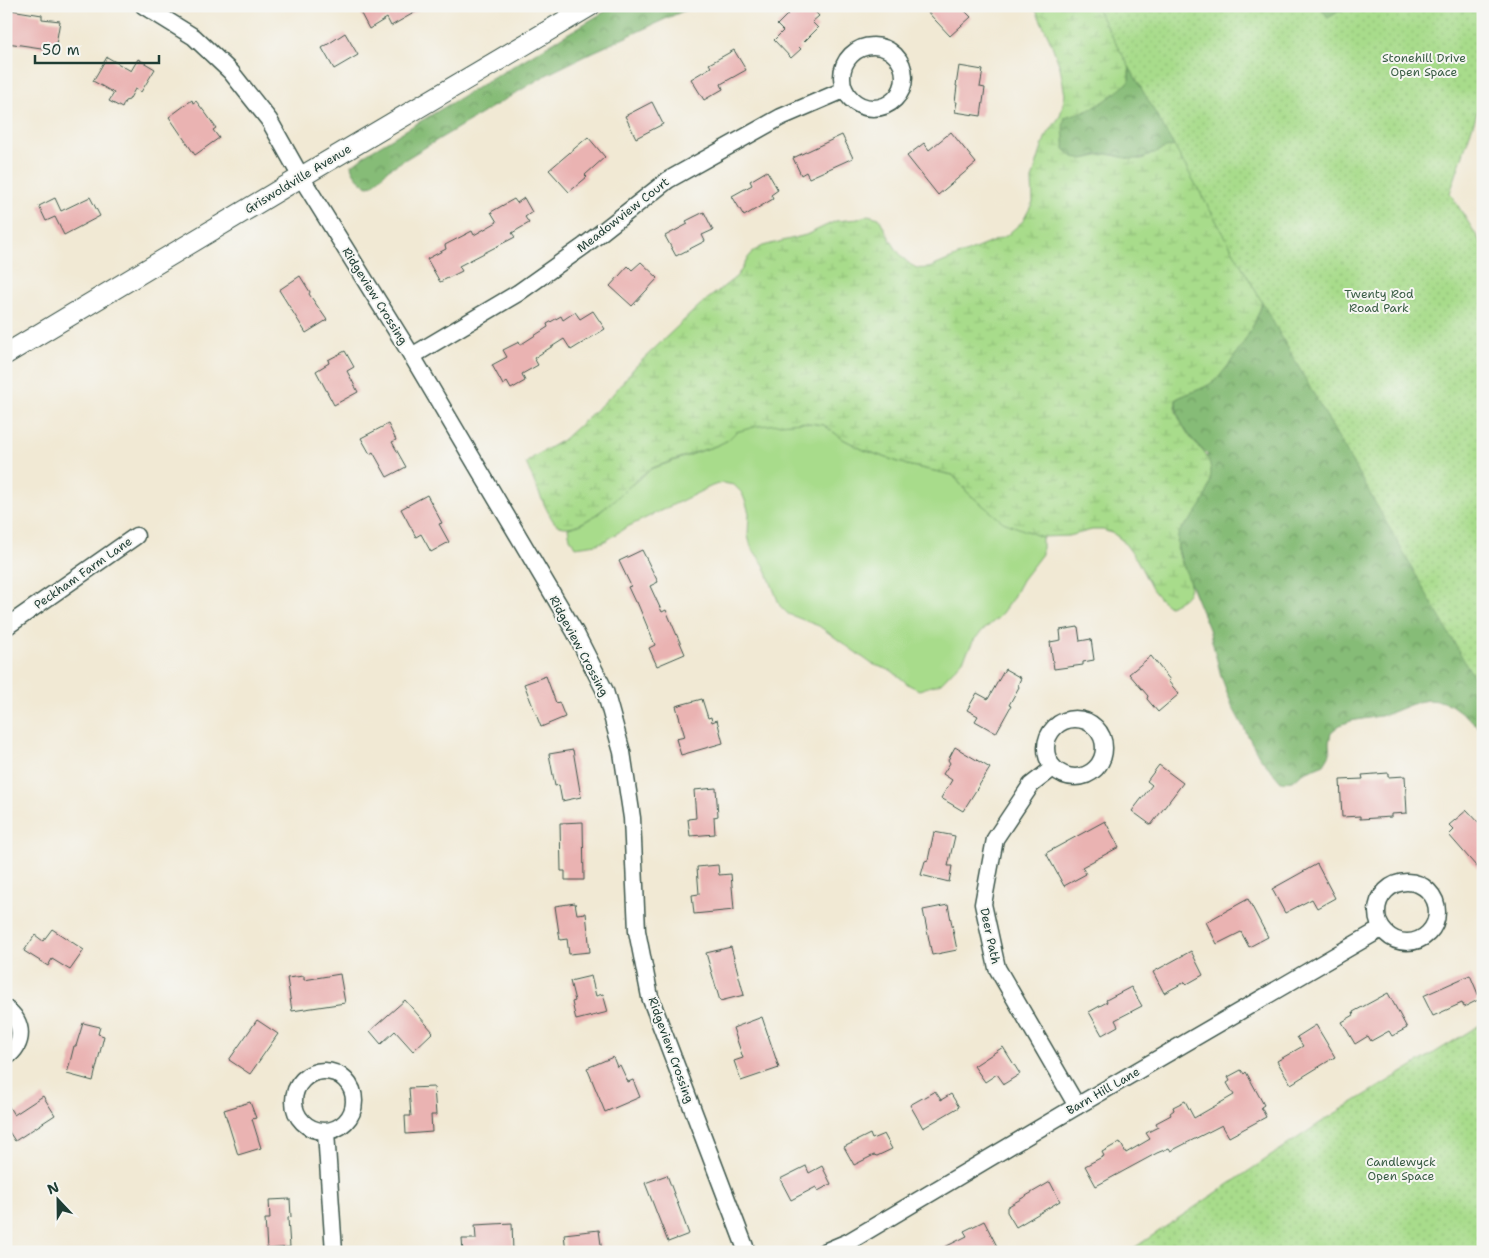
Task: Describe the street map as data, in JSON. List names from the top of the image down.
{
  "streets": {
    "street": [
      "Griswoldville Avenue",
      "Meadowview Court",
      "Ridgeview Crossing",
      "Peckham Farm Lane",
      "Deer Path",
      "Barn Hill Lane"
    ]
  },
  "crossings": [
    ["Griswoldville Avenue", "Ridgeview Crossing"],
    ["Meadowview Court", "Ridgeview Crossing"],
    ["Deer Path", "Barn Hill Lane"]
  ],
  "parks": ["Stonehill Drive Open Space", "Twenty Rod Road Park", "Candlewyck Open Space"],
  "scale_bar": "50 m",
  "north": "top"
}
